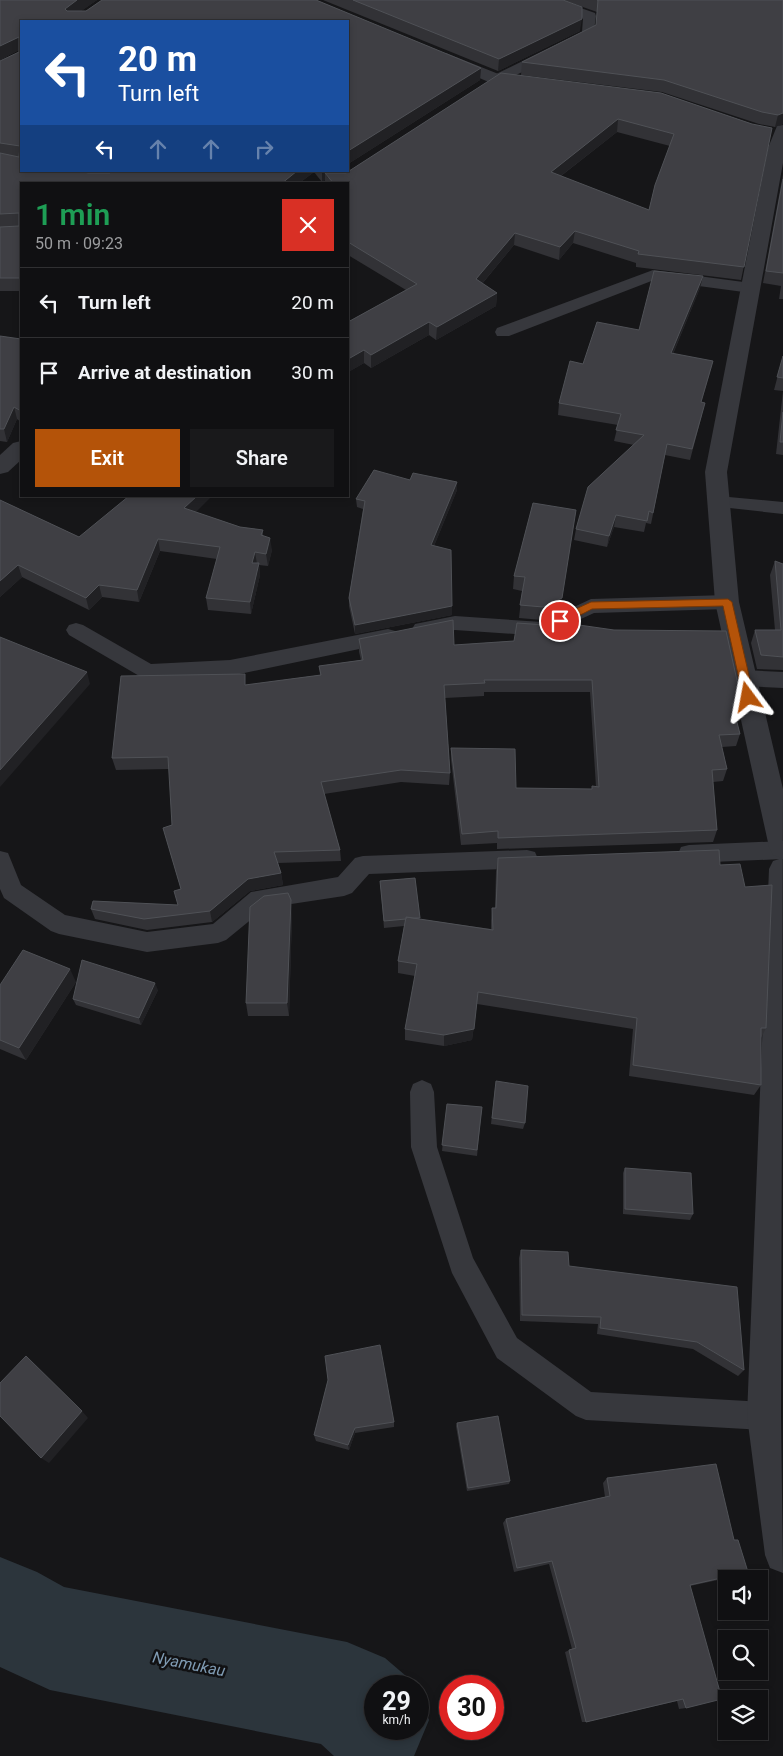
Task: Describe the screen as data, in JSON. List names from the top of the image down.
{
  "water": ["Nyamukau"],
  "page": {
    "turn": ["20 m", "Turn left"],
    "heading": ["1 min", "50 m · 09:23"],
    "list": [
      {
        "name": "Turn left",
        "value": "20 m"
      },
      {
        "name": "Arrive at destination",
        "value": "30 m"
      }
    ],
    "buttons": ["Exit", "Share"],
    "speed": "29 km/h",
    "limit": "30"
  }
}
